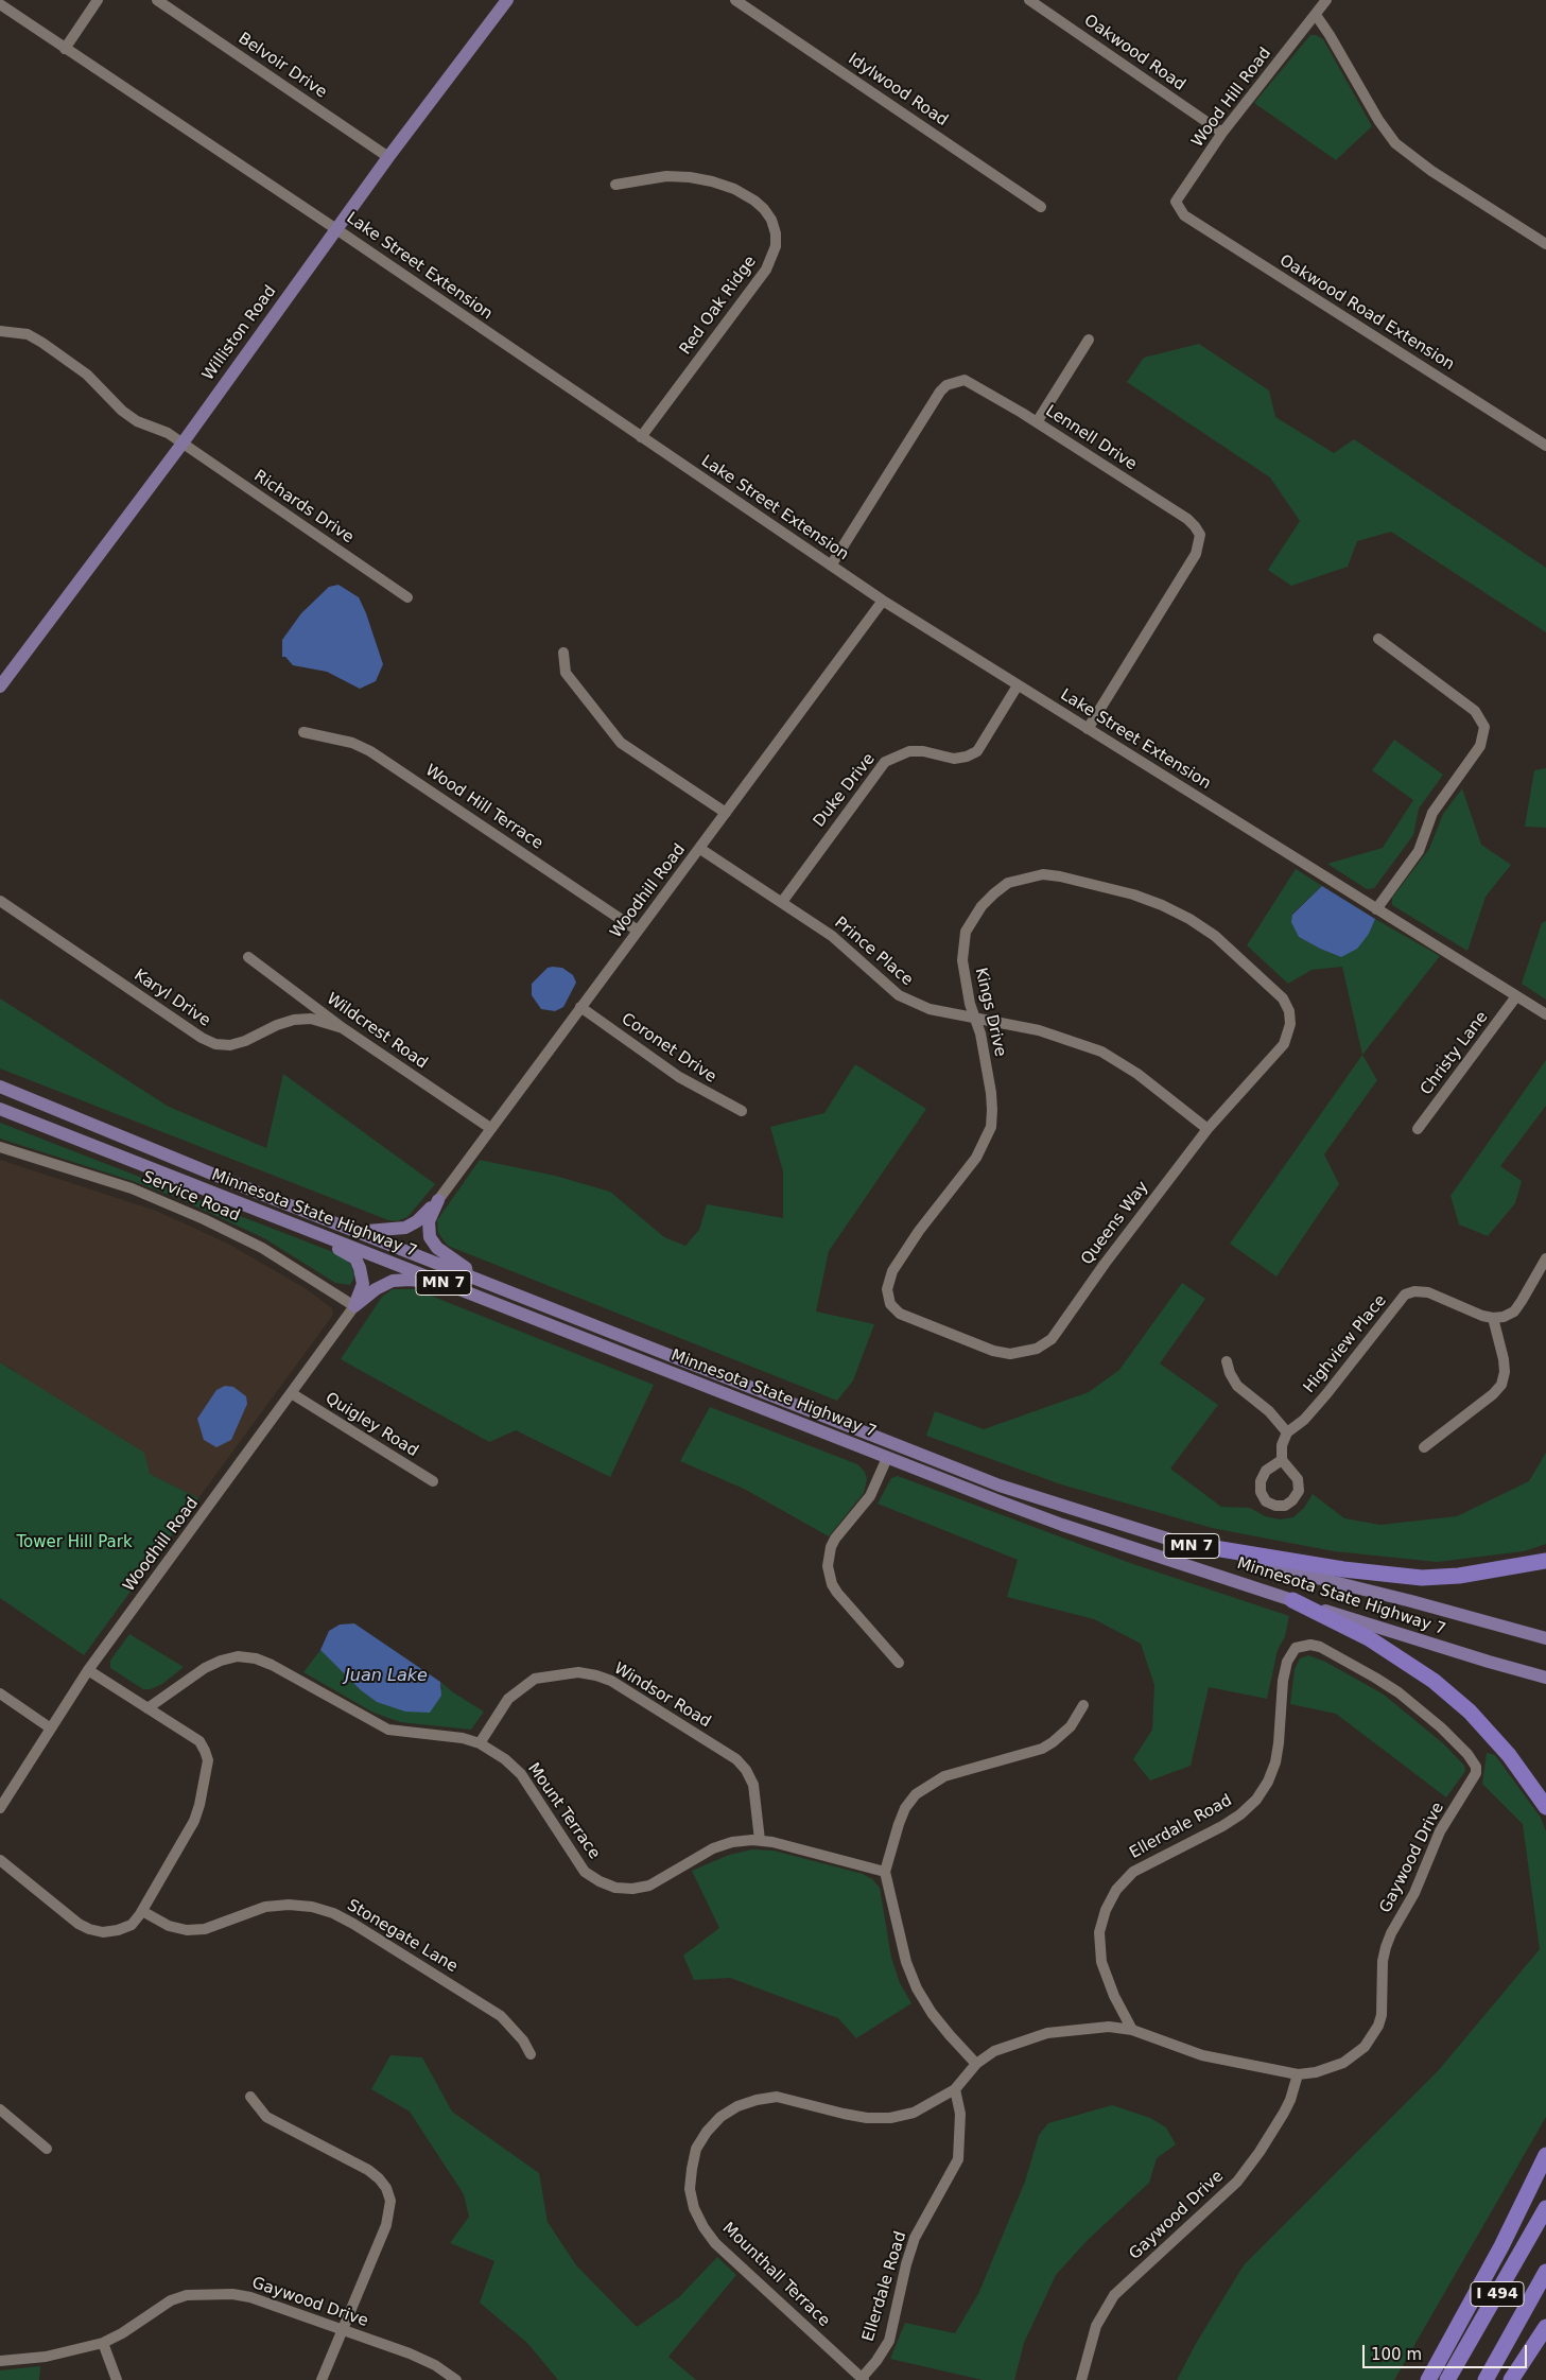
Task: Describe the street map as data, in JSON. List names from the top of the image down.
{
  "streets": {
    "highway": ["I 494"],
    "main road": ["Williston Road", "Minnesota State Highway 7", "MN 7"],
    "street": [
      "Oakwood Road",
      "Belvoir Drive",
      "Idylwood Road",
      "Wood Hill Road",
      "Lake Street Extension",
      "Red Oak Ridge",
      "Oakwood Road Extension",
      "Lennell Drive",
      "Richards Drive",
      "Duke Drive",
      "Wood Hill Terrace",
      "Woodhill Road",
      "Prince Place",
      "Karyl Drive",
      "Kings Drive",
      "Wildcrest Road",
      "Coronet Drive",
      "Christy Lane",
      "Service Road",
      "Queens Way",
      "Highview Place",
      "Quigley Road",
      "Windsor Road",
      "Mount Terrace",
      "Ellerdale Road",
      "Gaywood Drive",
      "Stonegate Lane",
      "Mounthall Terrace"
    ]
  },
  "crossings": [
    ["Oakwood Road", "Wood Hill Road"],
    ["Belvoir Drive", "Williston Road"],
    ["Wood Hill Road", "Oakwood Road Extension"],
    ["Lake Street Extension", "Red Oak Ridge"],
    ["Lake Street Extension", "Williston Road"],
    ["Lake Street Extension", "Lennell Drive"],
    ["Lake Street Extension", "Duke Drive"],
    ["Lake Street Extension", "Woodhill Road"],
    ["Lake Street Extension", "Christy Lane"],
    ["Williston Road", "Richards Drive"],
    ["Duke Drive", "Prince Place"],
    ["Wood Hill Terrace", "Woodhill Road"],
    ["Woodhill Road", "Prince Place"],
    ["Woodhill Road", "Wildcrest Road"],
    ["Woodhill Road", "Coronet Drive"],
    ["Woodhill Road", "Service Road"],
    ["Woodhill Road", "Quigley Road"],
    ["Prince Place", "Kings Drive"],
    ["Prince Place", "Queens Way"],
    ["Karyl Drive", "Wildcrest Road"],
    ["Kings Drive", "Queens Way"],
    ["Windsor Road", "Mount Terrace"],
    ["Ellerdale Road", "Gaywood Drive"],
    ["Ellerdale Road", "Mounthall Terrace"]
  ],
  "water": ["Juan Lake"],
  "parks": ["Tower Hill Park"],
  "scale_bar": "100 m"
}
